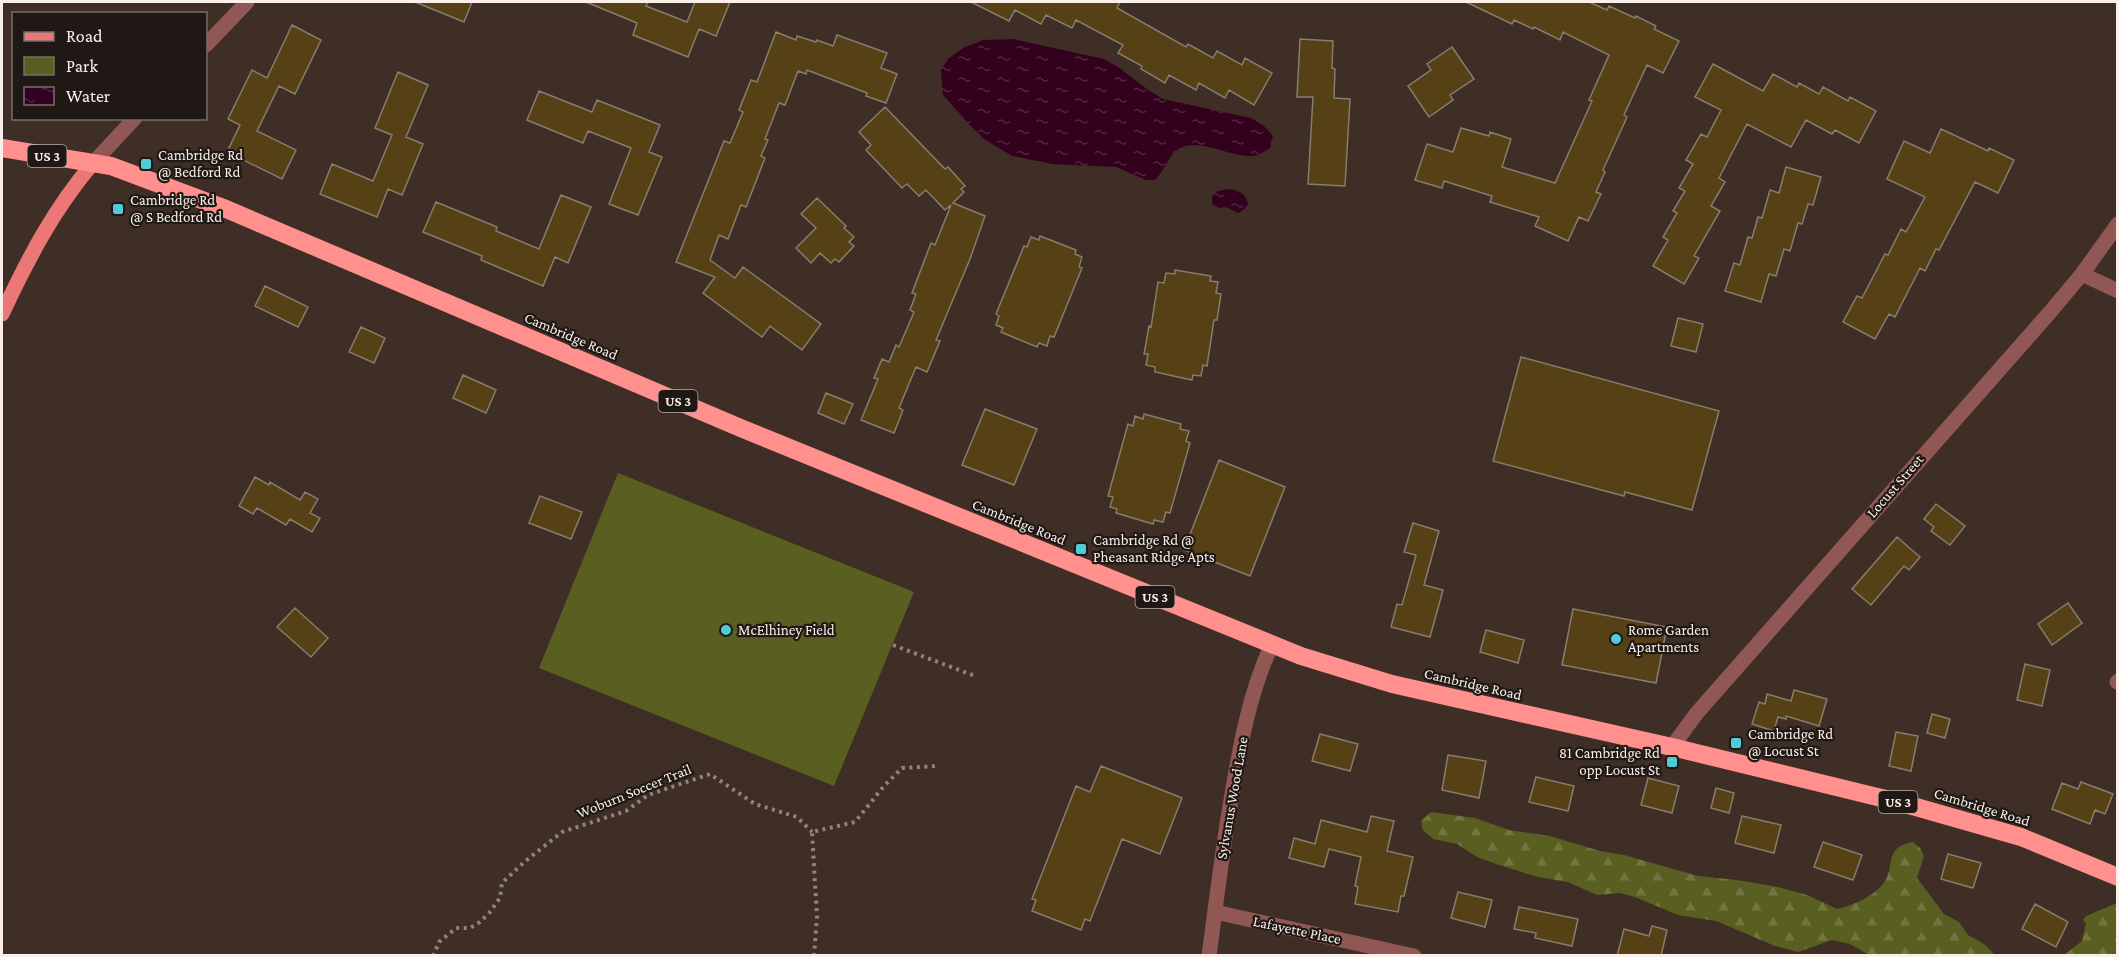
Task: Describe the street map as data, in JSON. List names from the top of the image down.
{
  "streets": {
    "highway": ["US 3", "Cambridge Road"],
    "street": ["Locust Street", "Sylvanus Wood Lane", "Lafayette Place"],
    "path": ["Woburn Soccer Trail"]
  },
  "crossings": [
    ["Cambridge Road", "Locust Street"],
    ["Cambridge Road", "Sylvanus Wood Lane"],
    ["Sylvanus Wood Lane", "Lafayette Place"]
  ],
  "places": {
    "transit": [
      "Cambridge Rd @ Bedford Rd",
      "Cambridge Rd @ S Bedford Rd",
      "Cambridge Rd @ Pheasant Ridge Apts",
      "Cambridge Rd @ Locust St",
      "81 Cambridge Rd opp Locust St"
    ],
    "other": ["McElhiney Field", "Rome Garden Apartments"]
  },
  "legend": ["Road", "Park", "Water"]
}
